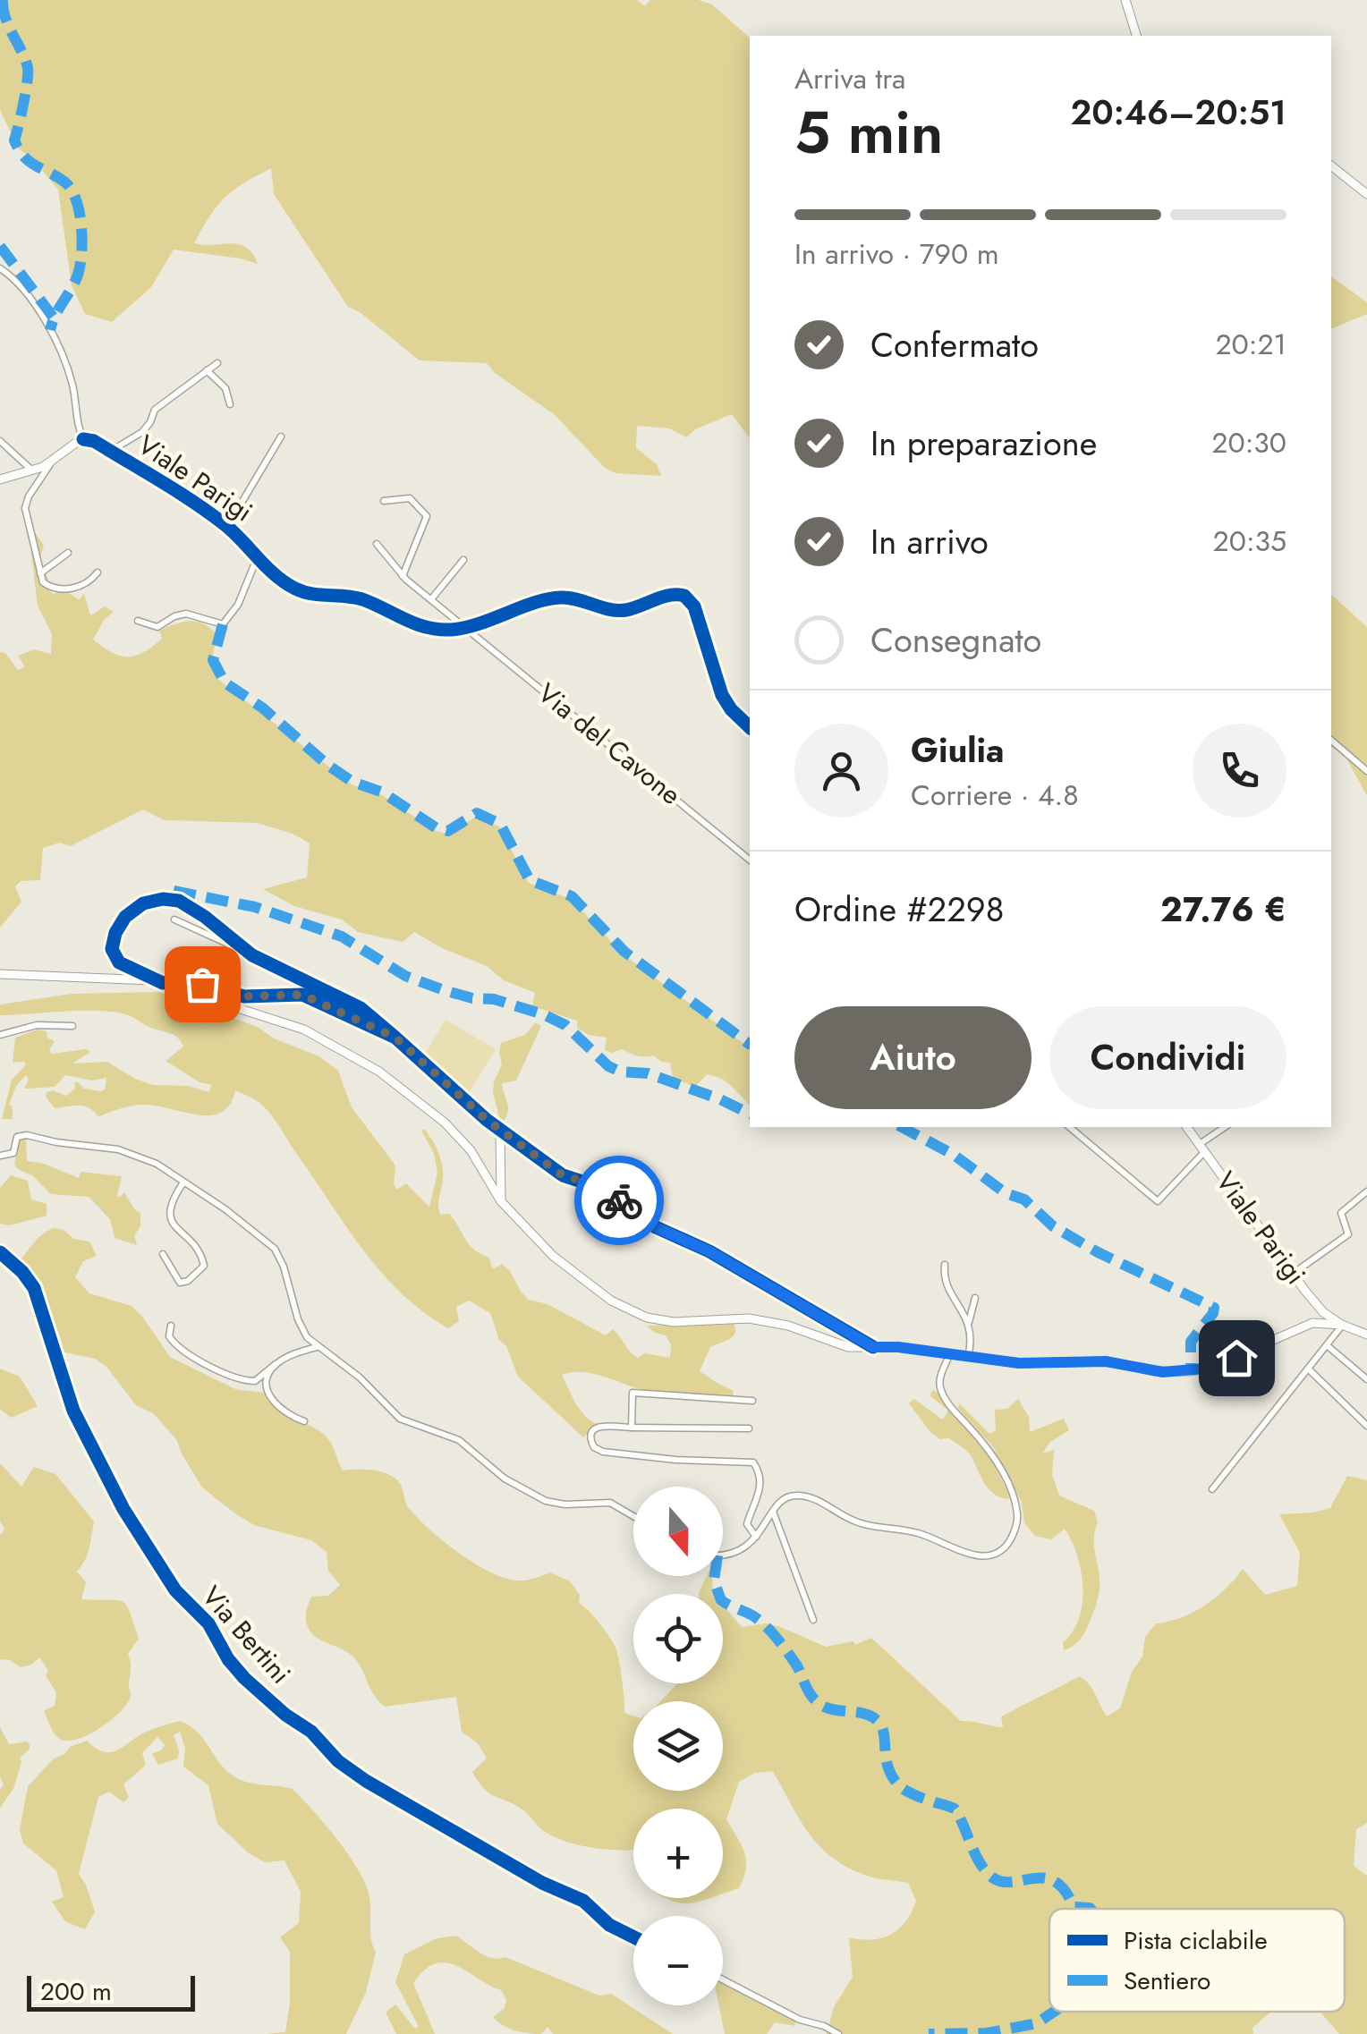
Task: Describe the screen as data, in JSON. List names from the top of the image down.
{
  "streets": {
    "main road": ["Viale Parigi"],
    "street": ["Via del Cavone", "Via Bertini"]
  },
  "crossings": [
    ["Viale Parigi", "Via del Cavone"]
  ],
  "legend": ["Pista ciclabile", "Sentiero"],
  "scale_bar": "200 m",
  "north": "bottom",
  "page": {
    "heading": ["5 min", "Arriva tra", "20:46–20:51"],
    "panel": [
      "Giulia",
      "Corriere · 4.8",
      "Ordine #2298",
      "27.76 €"
    ],
    "bar": "In arrivo · 790 m",
    "list": [
      ["Confermato", "20:21"],
      ["In preparazione", "20:30"],
      ["In arrivo", "20:35"],
      "Consegnato"
    ],
    "buttons": ["Aiuto", "Condividi"],
    "map_buttons": ["+", "−"],
    "scale": "200 m"
  }
}
